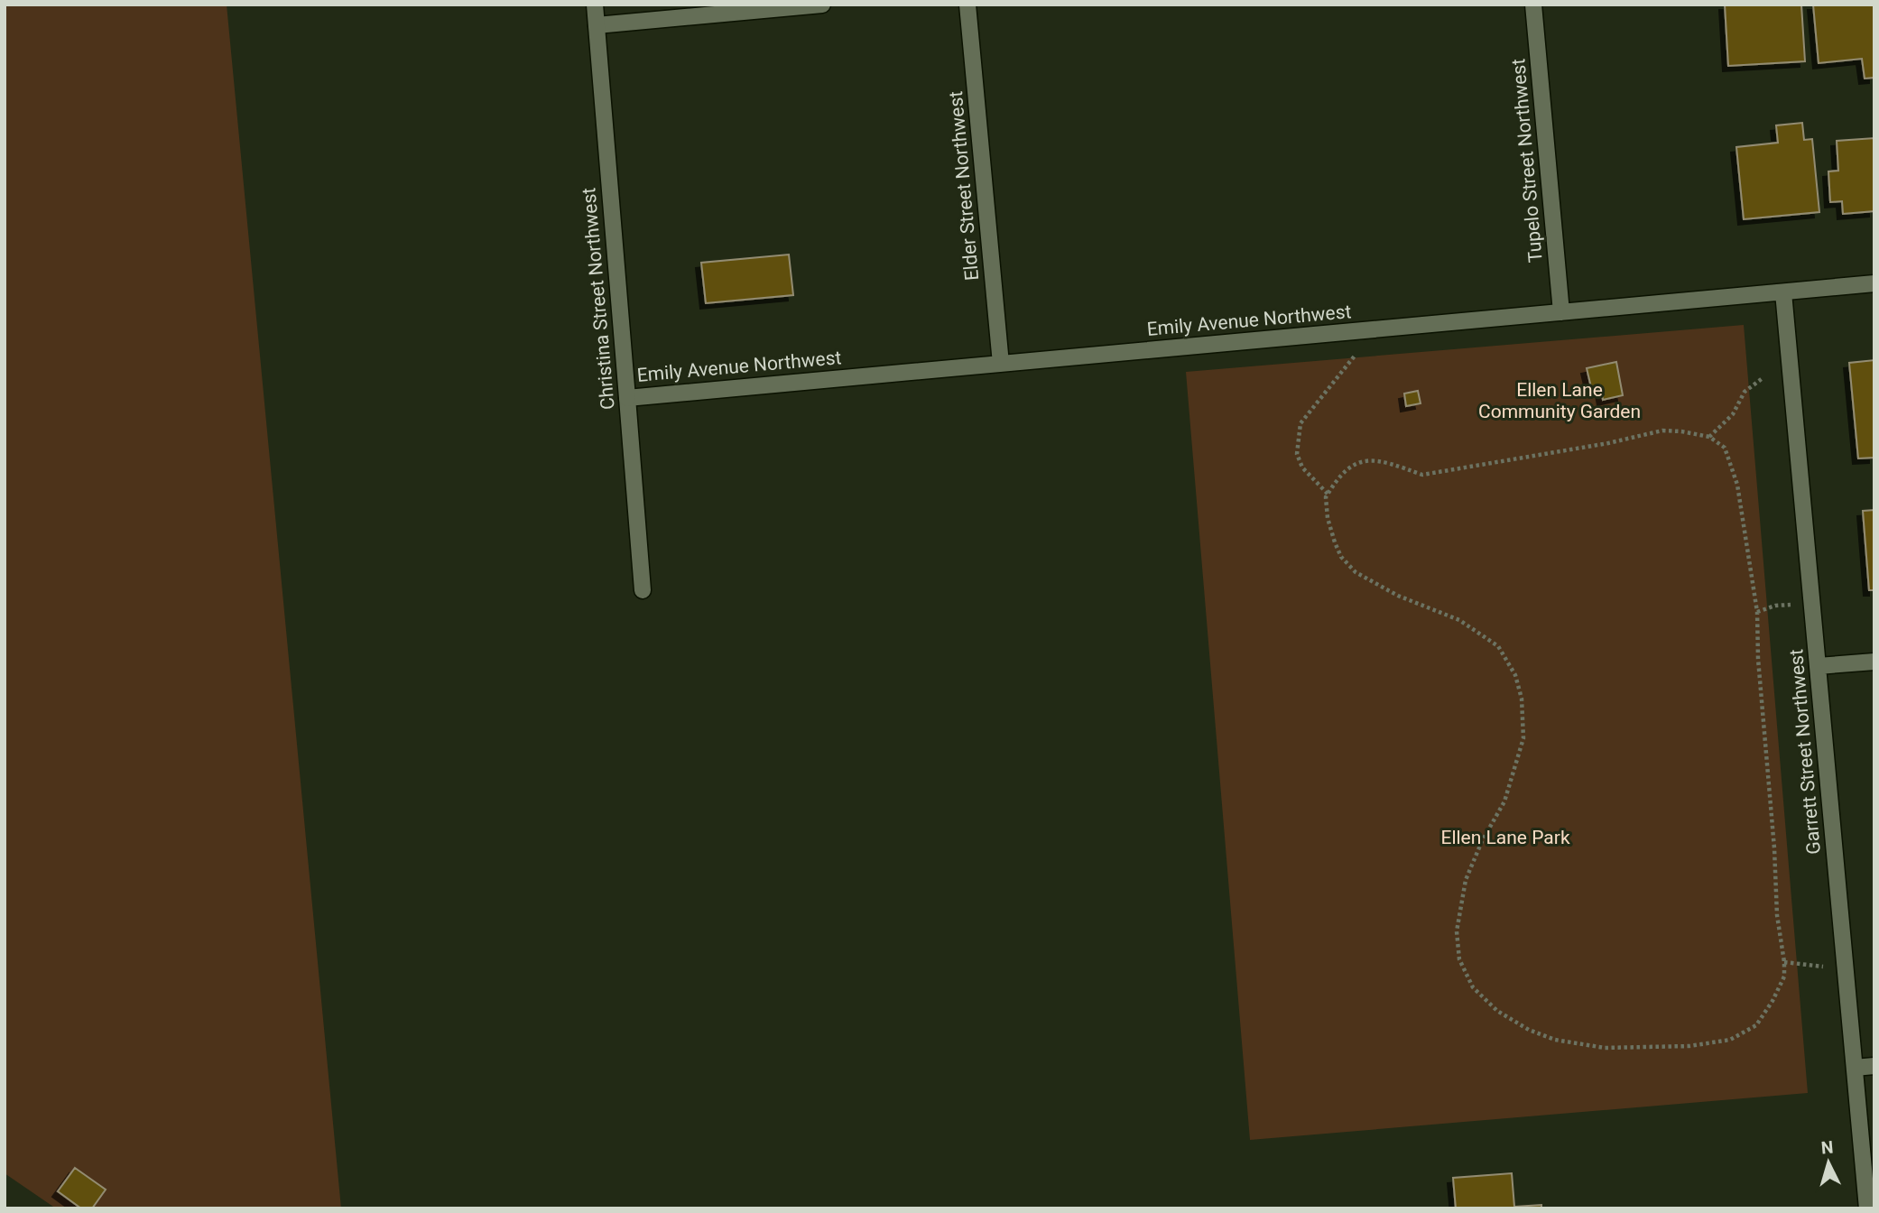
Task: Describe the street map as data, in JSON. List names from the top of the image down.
{
  "streets": {
    "street": [
      "Tupelo Street Northwest",
      "Elder Street Northwest",
      "Christina Street Northwest",
      "Emily Avenue Northwest",
      "Garrett Street Northwest"
    ]
  },
  "crossings": [
    ["Tupelo Street Northwest", "Emily Avenue Northwest"],
    ["Elder Street Northwest", "Emily Avenue Northwest"],
    ["Christina Street Northwest", "Emily Avenue Northwest"],
    ["Emily Avenue Northwest", "Garrett Street Northwest"]
  ],
  "parks": ["Ellen Lane Community Garden", "Ellen Lane Park"],
  "north": "top"
}
